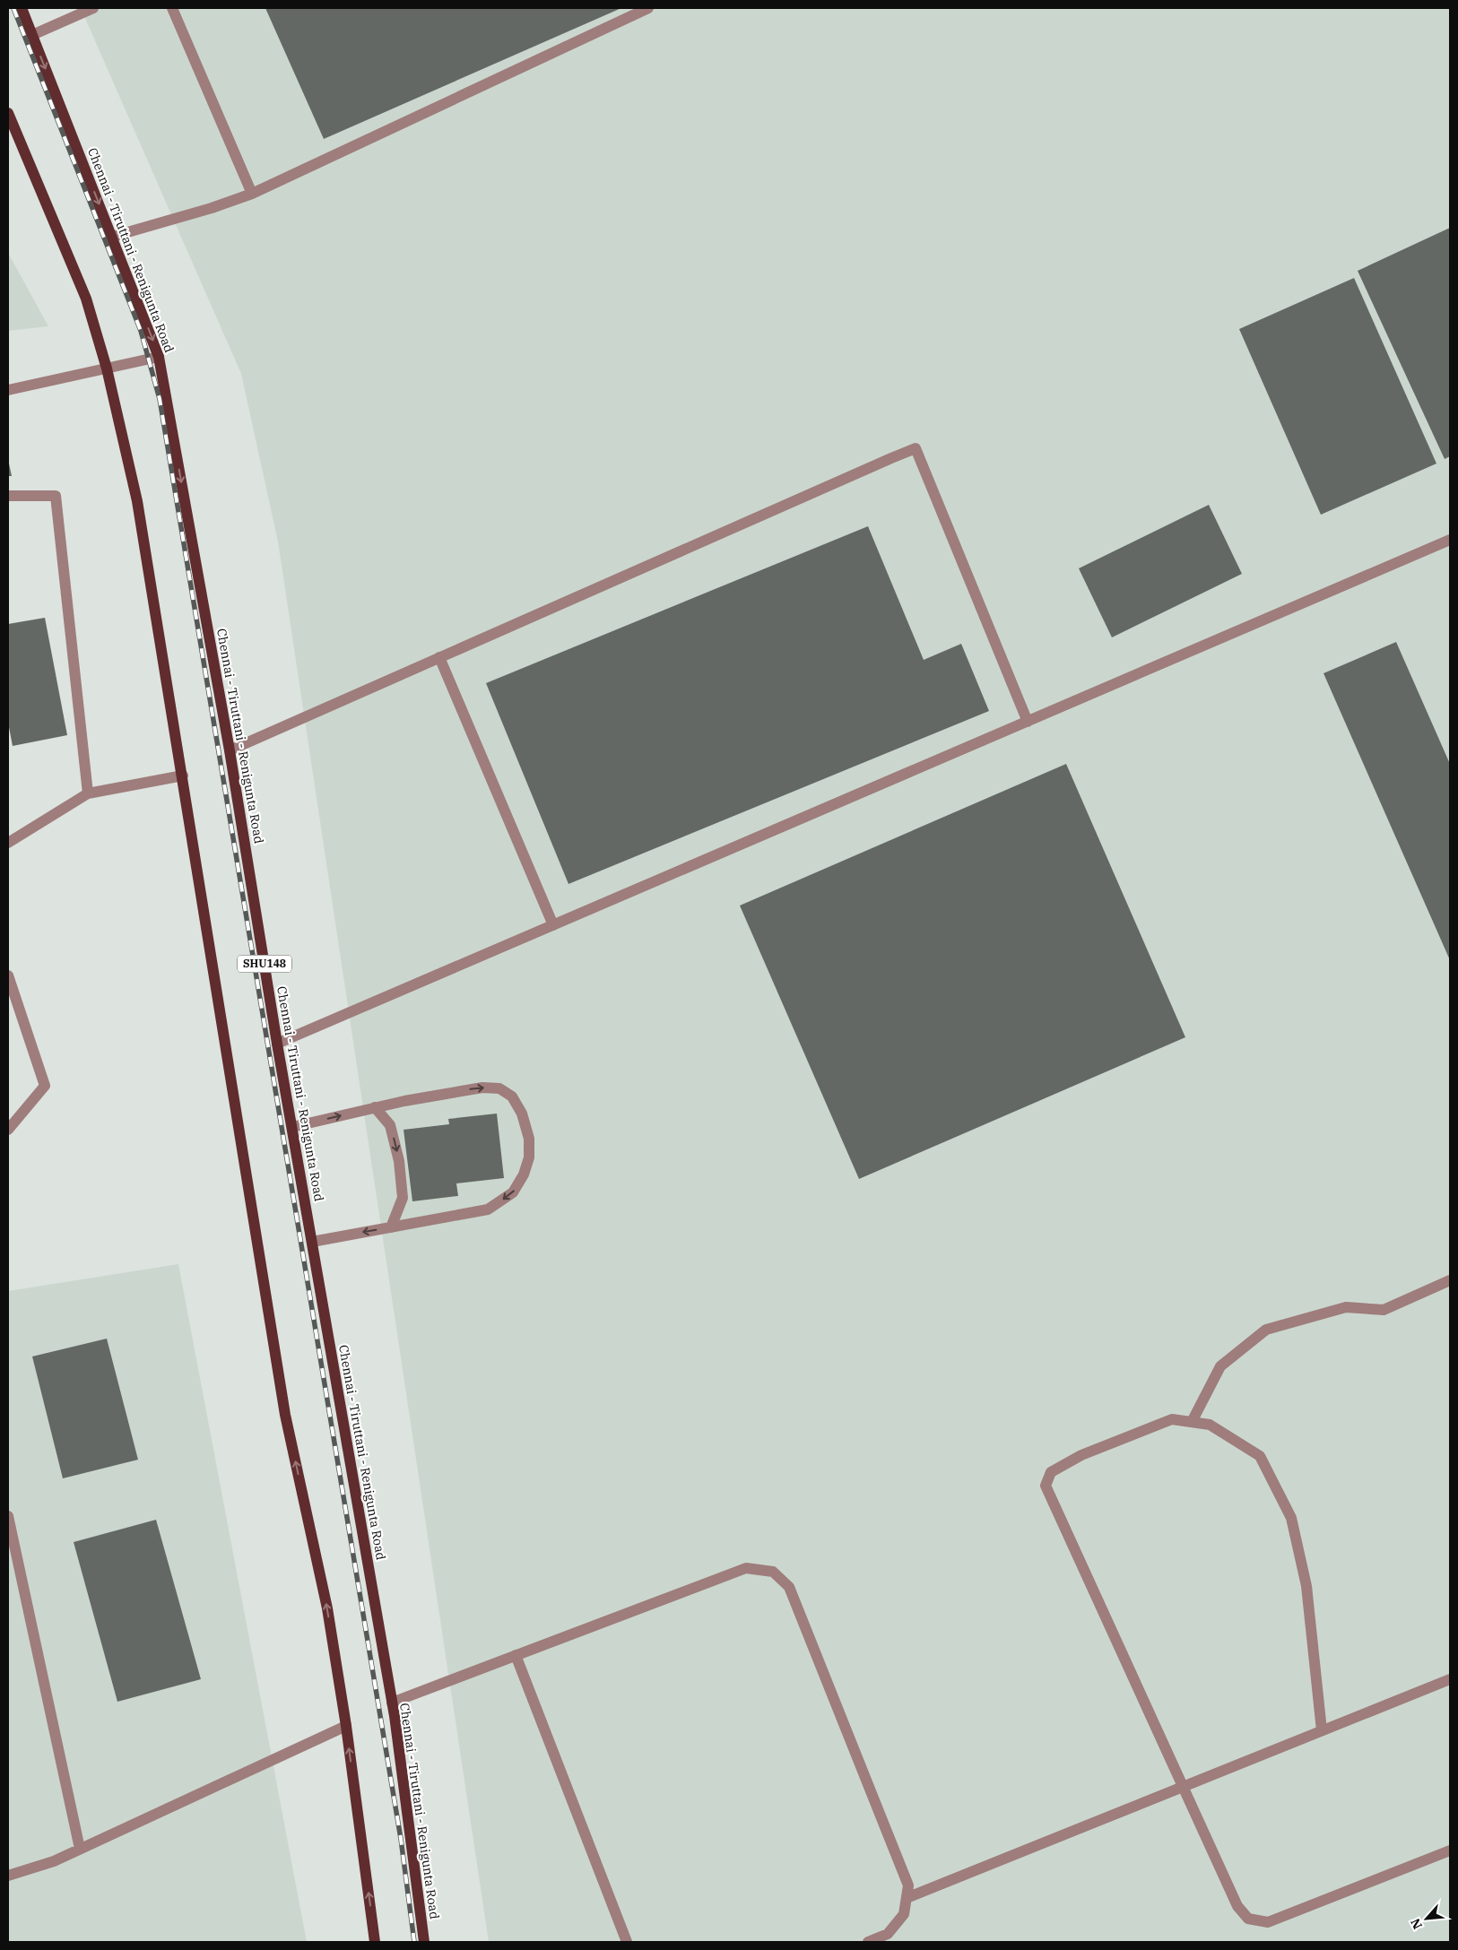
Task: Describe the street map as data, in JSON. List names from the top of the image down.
{
  "streets": {
    "main road": ["Chennai - Tiruttani - Renigunta Road", "SHU148"]
  },
  "north": "bottom left"
}
